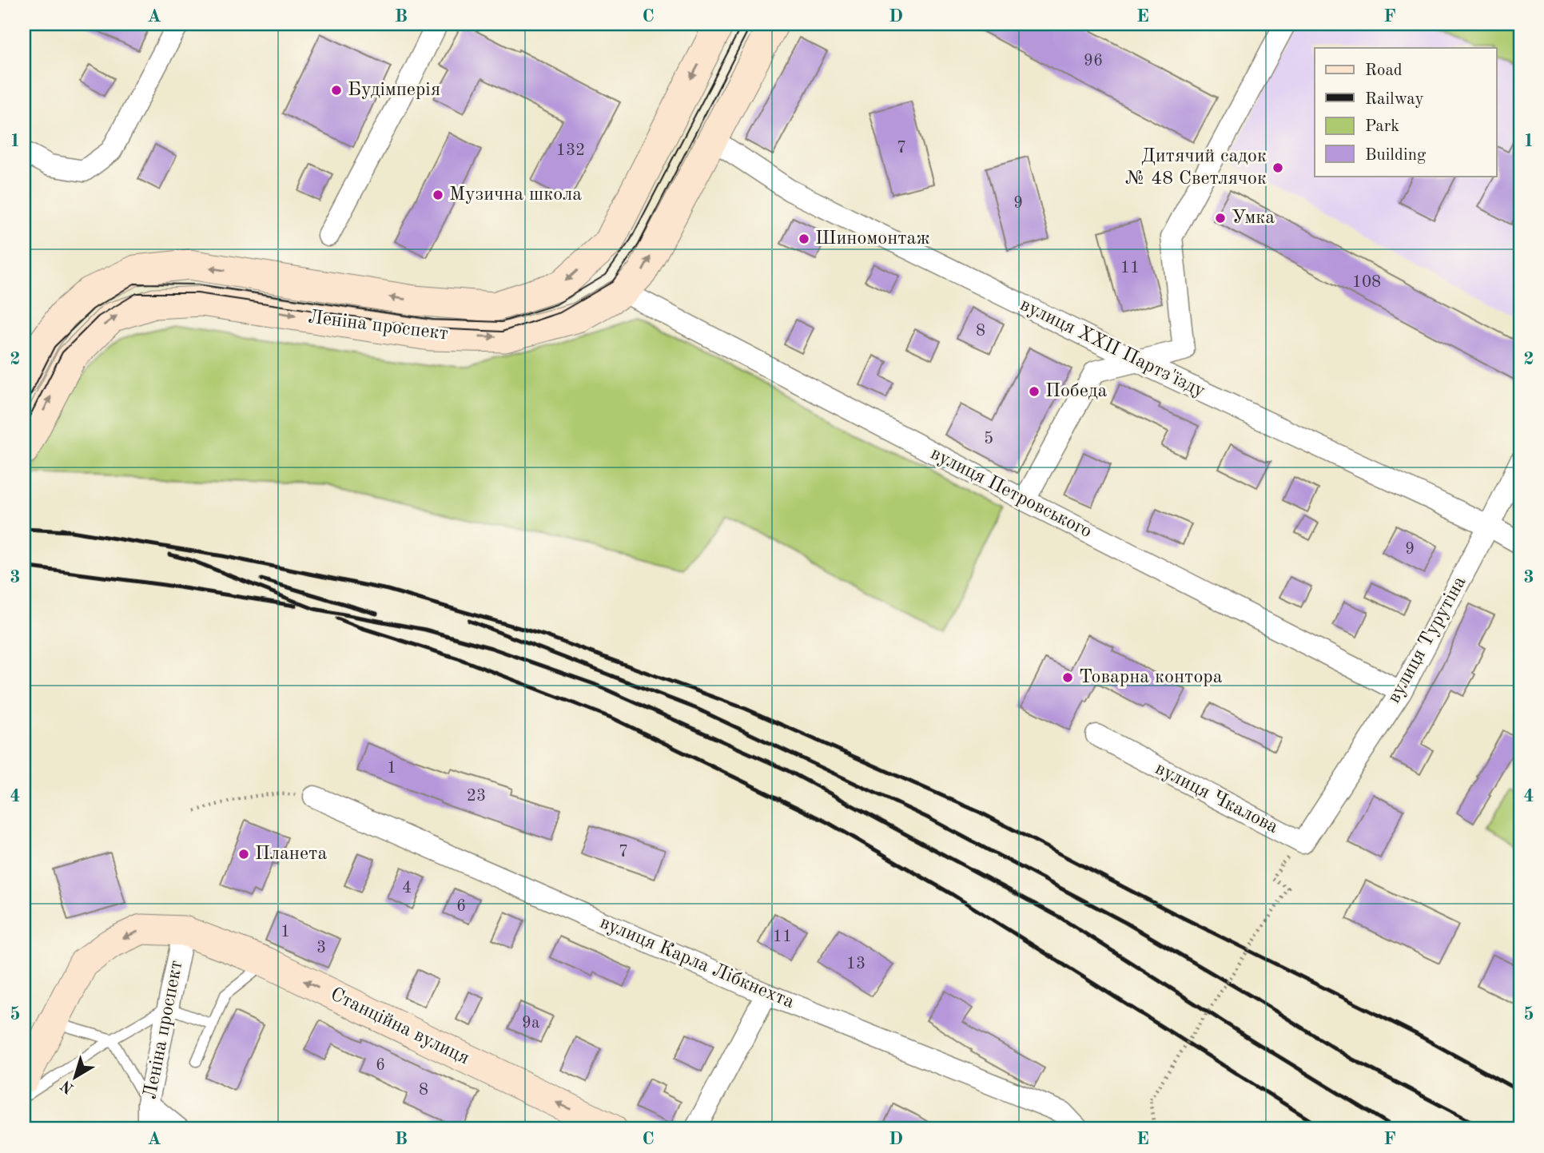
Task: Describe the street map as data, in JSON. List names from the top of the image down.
{
  "streets": {
    "street": [
      "Леніна проспект",
      "вулиця XXII Партз'їзду",
      "вулиця Петровського",
      "вулиця Турутіна",
      "вулиця Чкалова",
      "вулиця Карла Лібкнехта",
      "Станційна вулиця"
    ]
  },
  "crossings": [
    ["Леніна проспект", "вулиця XXII Партз'їзду"],
    ["Леніна проспект", "вулиця Петровського"],
    ["Леніна проспект", "Станційна вулиця"],
    ["вулиця XXII Партз'їзду", "вулиця Турутіна"],
    ["вулиця Петровського", "вулиця Турутіна"],
    ["вулиця Турутіна", "вулиця Чкалова"]
  ],
  "one_way": ["Станційна вулиця"],
  "places": [
    "Будімперія",
    "Дитячий садок № 48 Светлячок",
    "Музична школа",
    "Умка",
    "Шиномонтаж",
    "Победа",
    "Товарна контора",
    "Планета"
  ],
  "house_numbers": [
    "96",
    "7",
    "132",
    "9",
    "11",
    "108",
    "8",
    "5",
    "9",
    "1",
    "23",
    "7",
    "4",
    "6",
    "1",
    "11",
    "3",
    "13",
    "9а",
    "6",
    "8"
  ],
  "legend": [
    "Road",
    "Railway",
    "Park",
    "Building"
  ],
  "north": "bottom left",
  "grid": {
    "columns": [
      "A",
      "B",
      "C",
      "D",
      "E",
      "F"
    ],
    "rows": [
      "1",
      "2",
      "3",
      "4",
      "5"
    ]
  }
}
